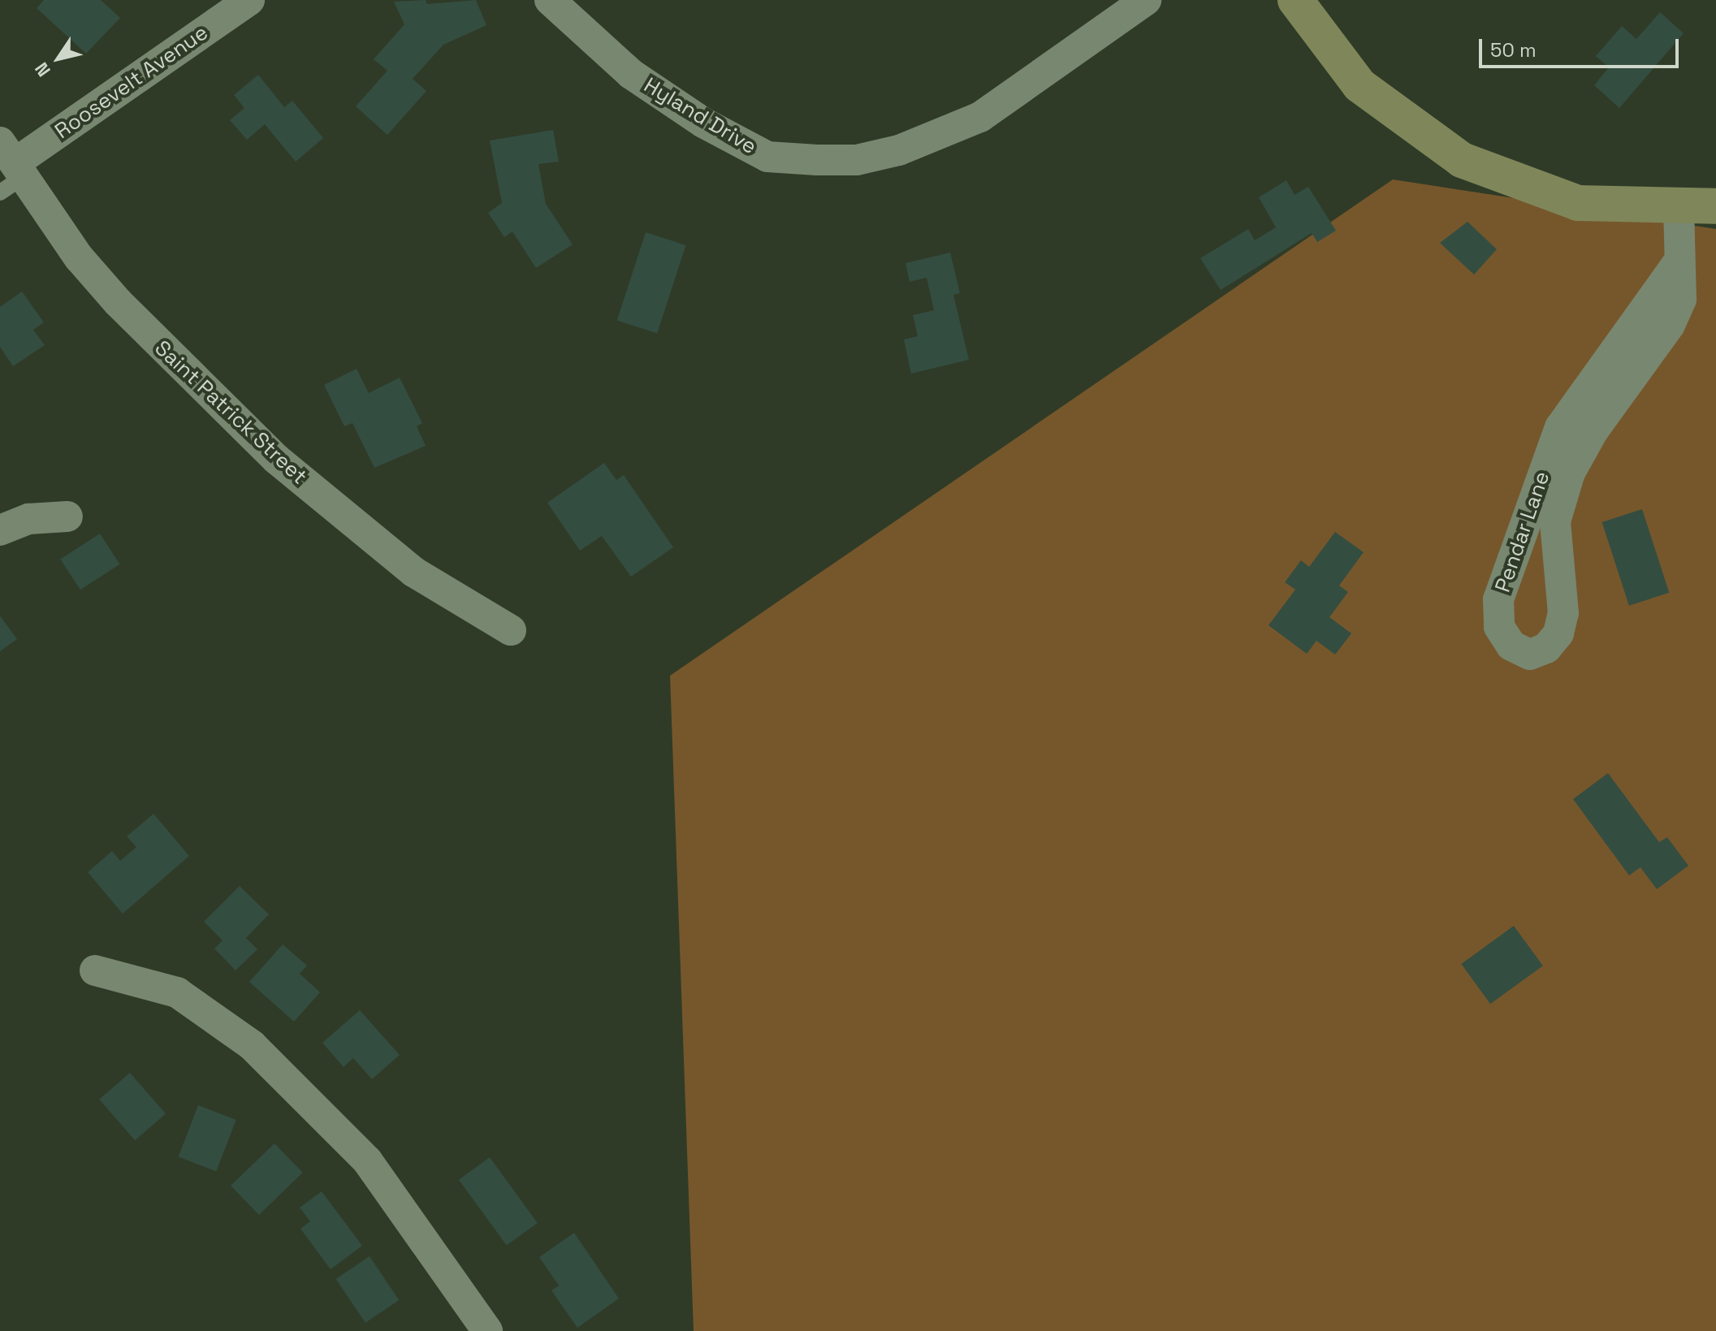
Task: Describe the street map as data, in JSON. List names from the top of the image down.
{
  "streets": {
    "street": [
      "Roosevelt Avenue",
      "Hyland Drive",
      "Saint Patrick Street",
      "Pendar Lane"
    ]
  },
  "crossings": [
    ["Roosevelt Avenue", "Saint Patrick Street"]
  ],
  "scale_bar": "50 m",
  "north": "bottom left"
}
